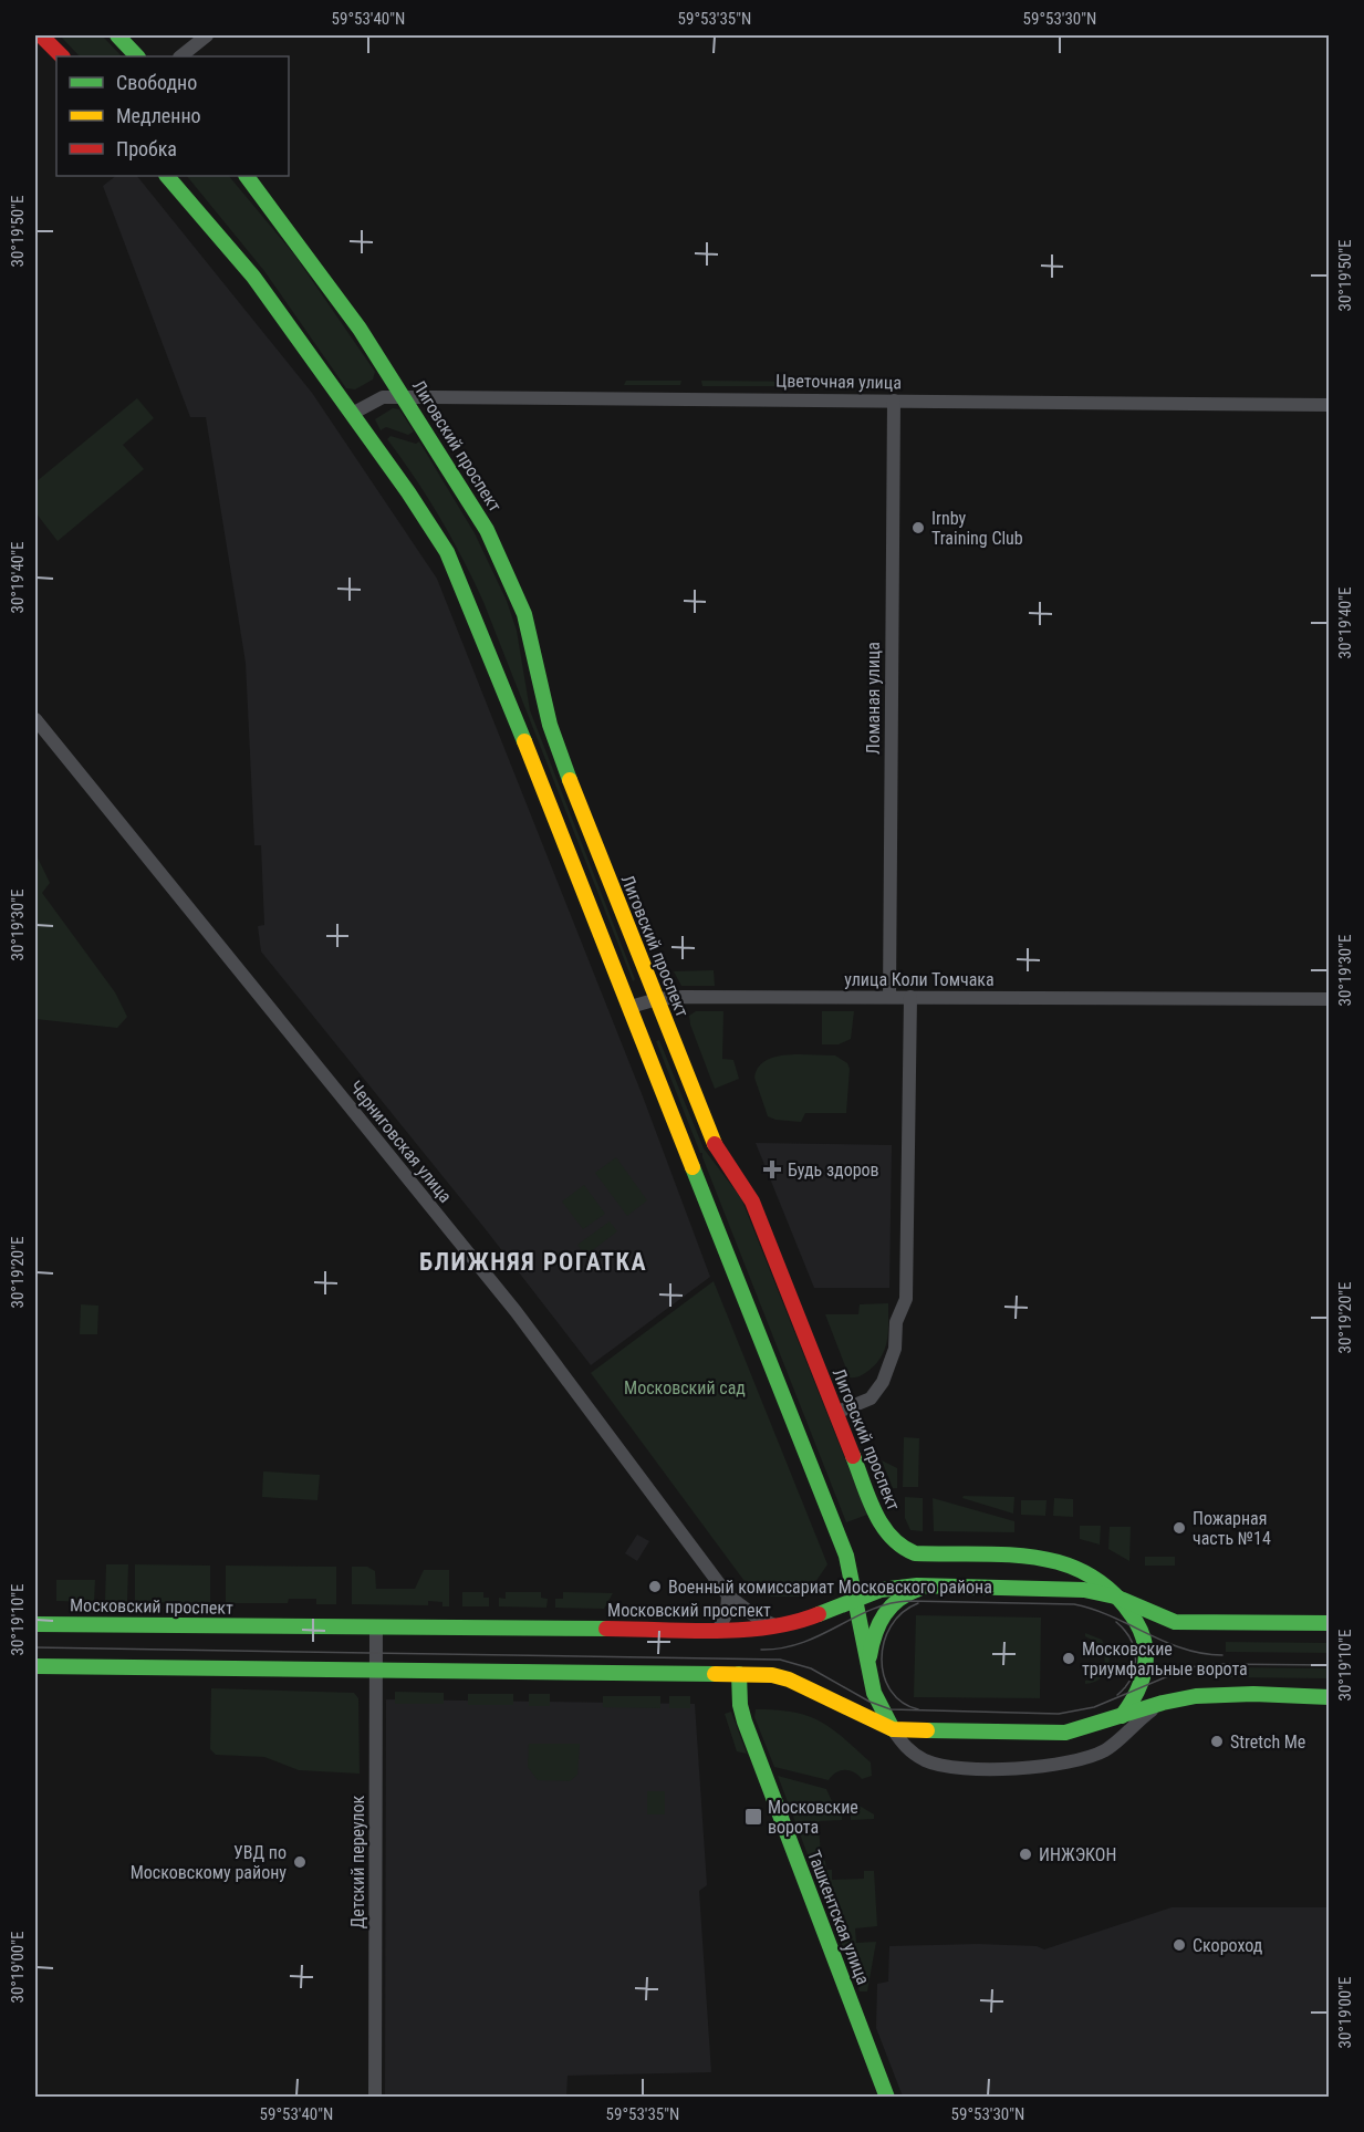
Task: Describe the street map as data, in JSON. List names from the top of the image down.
{
  "streets": {
    "main road": ["Лиговский проспект", "Московский проспект", "Ташкентская улица"],
    "street": [
      "Цветочная улица",
      "Ломаная улица",
      "улица Коли Томчака",
      "Черниговская улица",
      "Детский переулок"
    ]
  },
  "crossings": [
    ["Цветочная улица", "Лиговский проспект"],
    ["Цветочная улица", "Ломаная улица"],
    ["Лиговский проспект", "улица Коли Томчака"],
    ["Лиговский проспект", "Московский проспект"],
    ["Ломаная улица", "улица Коли Томчака"],
    ["Черниговская улица", "Московский проспект"],
    ["Московский проспект", "Детский переулок"]
  ],
  "districts": ["БЛИЖНЯЯ РОГАТКА"],
  "parks": ["Московский сад"],
  "places": {
    "other": [
      "Irnby Training Club",
      "Пожарная часть №14",
      "Военный комиссариат Московского района",
      "Московские триумфальные ворота",
      "Stretch Me",
      "ИНЖЭКОН",
      "УВД по Московскому району",
      "Скороход"
    ],
    "health": ["Будь здоров"],
    "transit": ["Московские ворота"]
  },
  "legend": ["Свободно", "Медленно", "Пробка"],
  "coordinates": [
    "59°53'40\"N",
    "59°53'35\"N",
    "59°53'30\"N",
    "30°19'50\"E",
    "30°19'40\"E",
    "30°19'30\"E",
    "30°19'20\"E",
    "30°19'10\"E",
    "30°19'00\"E"
  ]
}
